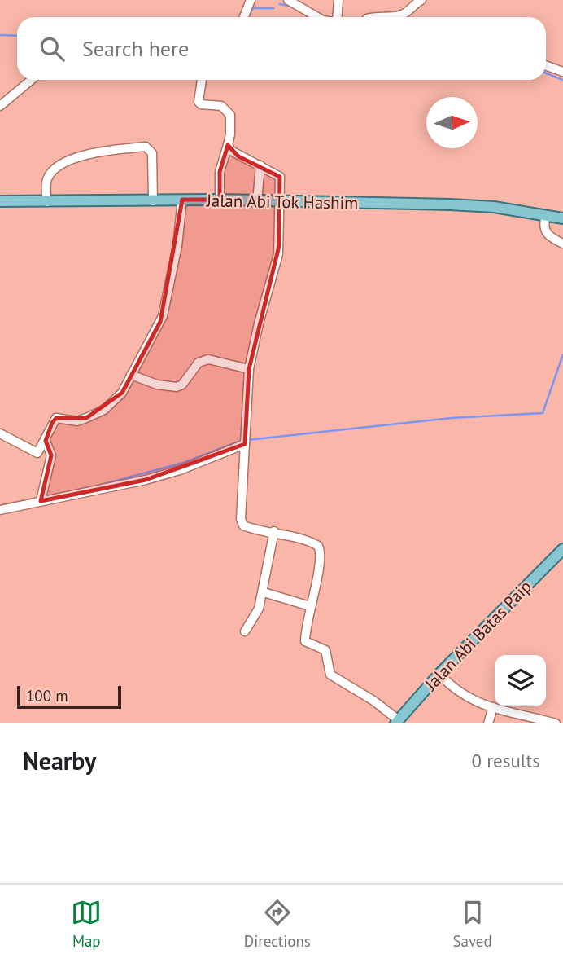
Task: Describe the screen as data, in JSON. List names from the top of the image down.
{
  "streets": {
    "main road": ["Jalan Abi Tok Hashim", "Jalan Abi Batas Paip"]
  },
  "scale_bar": "100 m",
  "north": "right",
  "page": {
    "search": "Search here",
    "scale": "100 m",
    "heading": ["Nearby", "0 results"],
    "nav": ["Map", "Directions", "Saved"]
  }
}
